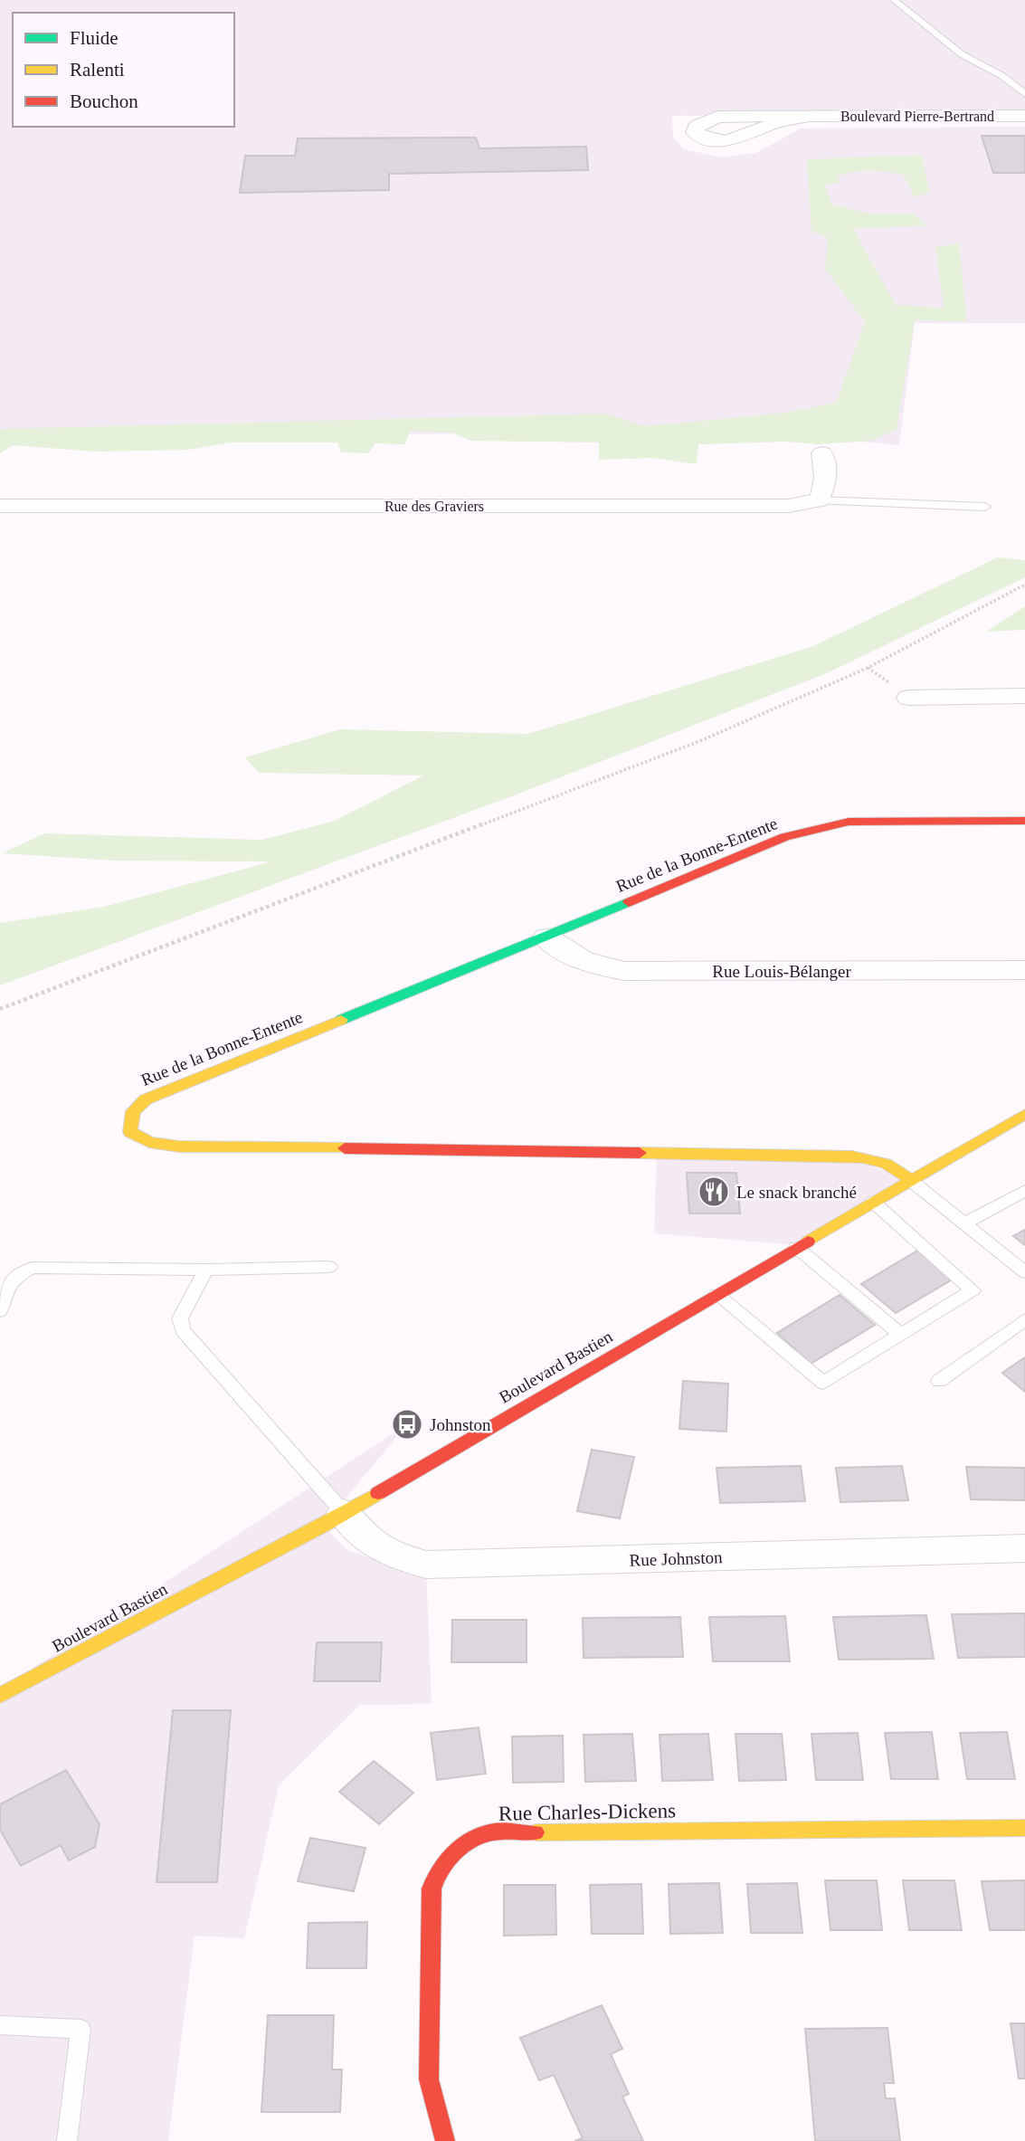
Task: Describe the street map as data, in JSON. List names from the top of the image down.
{
  "streets": {
    "street": [
      "Boulevard Pierre-Bertrand",
      "Rue des Graviers",
      "Rue de la Bonne-Entente",
      "Rue Louis-Bélanger",
      "Boulevard Bastien",
      "Rue Johnston",
      "Rue Charles-Dickens"
    ]
  },
  "crossings": [
    ["Rue de la Bonne-Entente", "Rue Louis-Bélanger"],
    ["Rue de la Bonne-Entente", "Boulevard Bastien"],
    ["Boulevard Bastien", "Rue Johnston"]
  ],
  "places": {
    "restaurant": ["Le snack branché"],
    "bus stop": ["Johnston"]
  },
  "legend": ["Fluide", "Ralenti", "Bouchon"]
}
